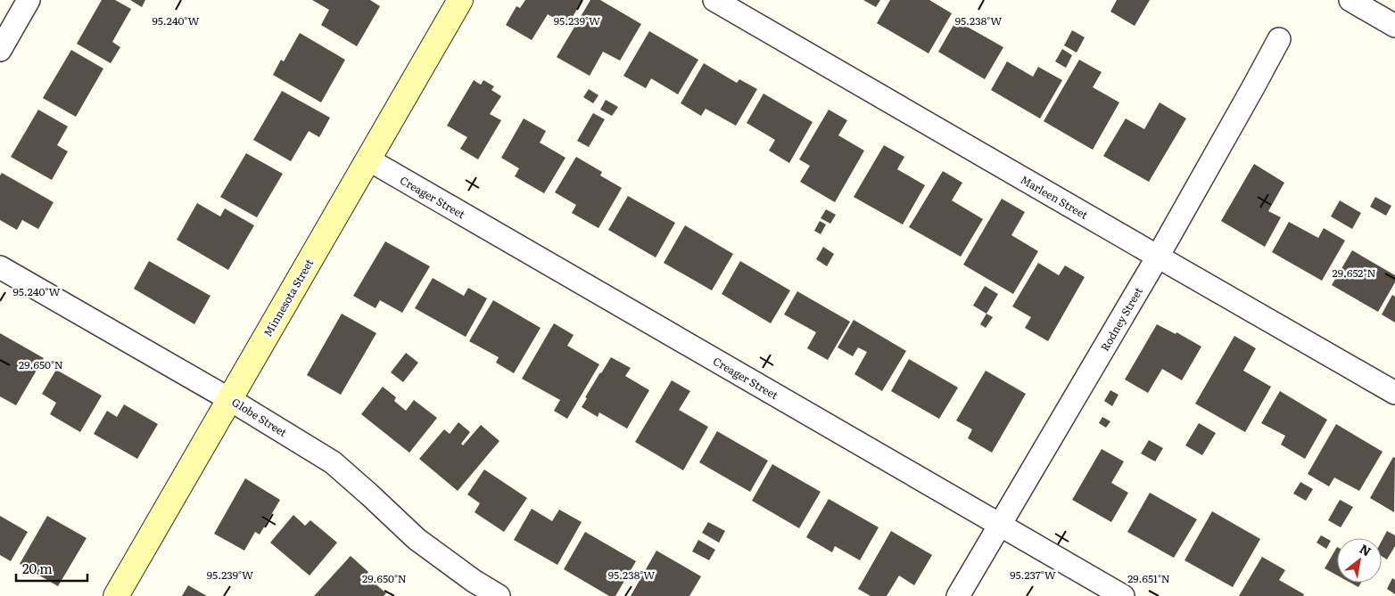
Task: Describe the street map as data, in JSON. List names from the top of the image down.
{
  "streets": {
    "street": [
      "Creager Street",
      "Marleen Street",
      "Minnesota Street",
      "Rodney Street",
      "Globe Street"
    ]
  },
  "crossings": [
    ["Creager Street", "Minnesota Street"],
    ["Creager Street", "Rodney Street"],
    ["Marleen Street", "Rodney Street"],
    ["Minnesota Street", "Globe Street"]
  ],
  "scale_bar": "20 m",
  "north": "top right",
  "coordinates": [
    "95.240°W",
    "95.239°W",
    "95.238°W",
    "29.652°N",
    "29.650°N",
    "95.237°W",
    "29.651°N"
  ]
}
